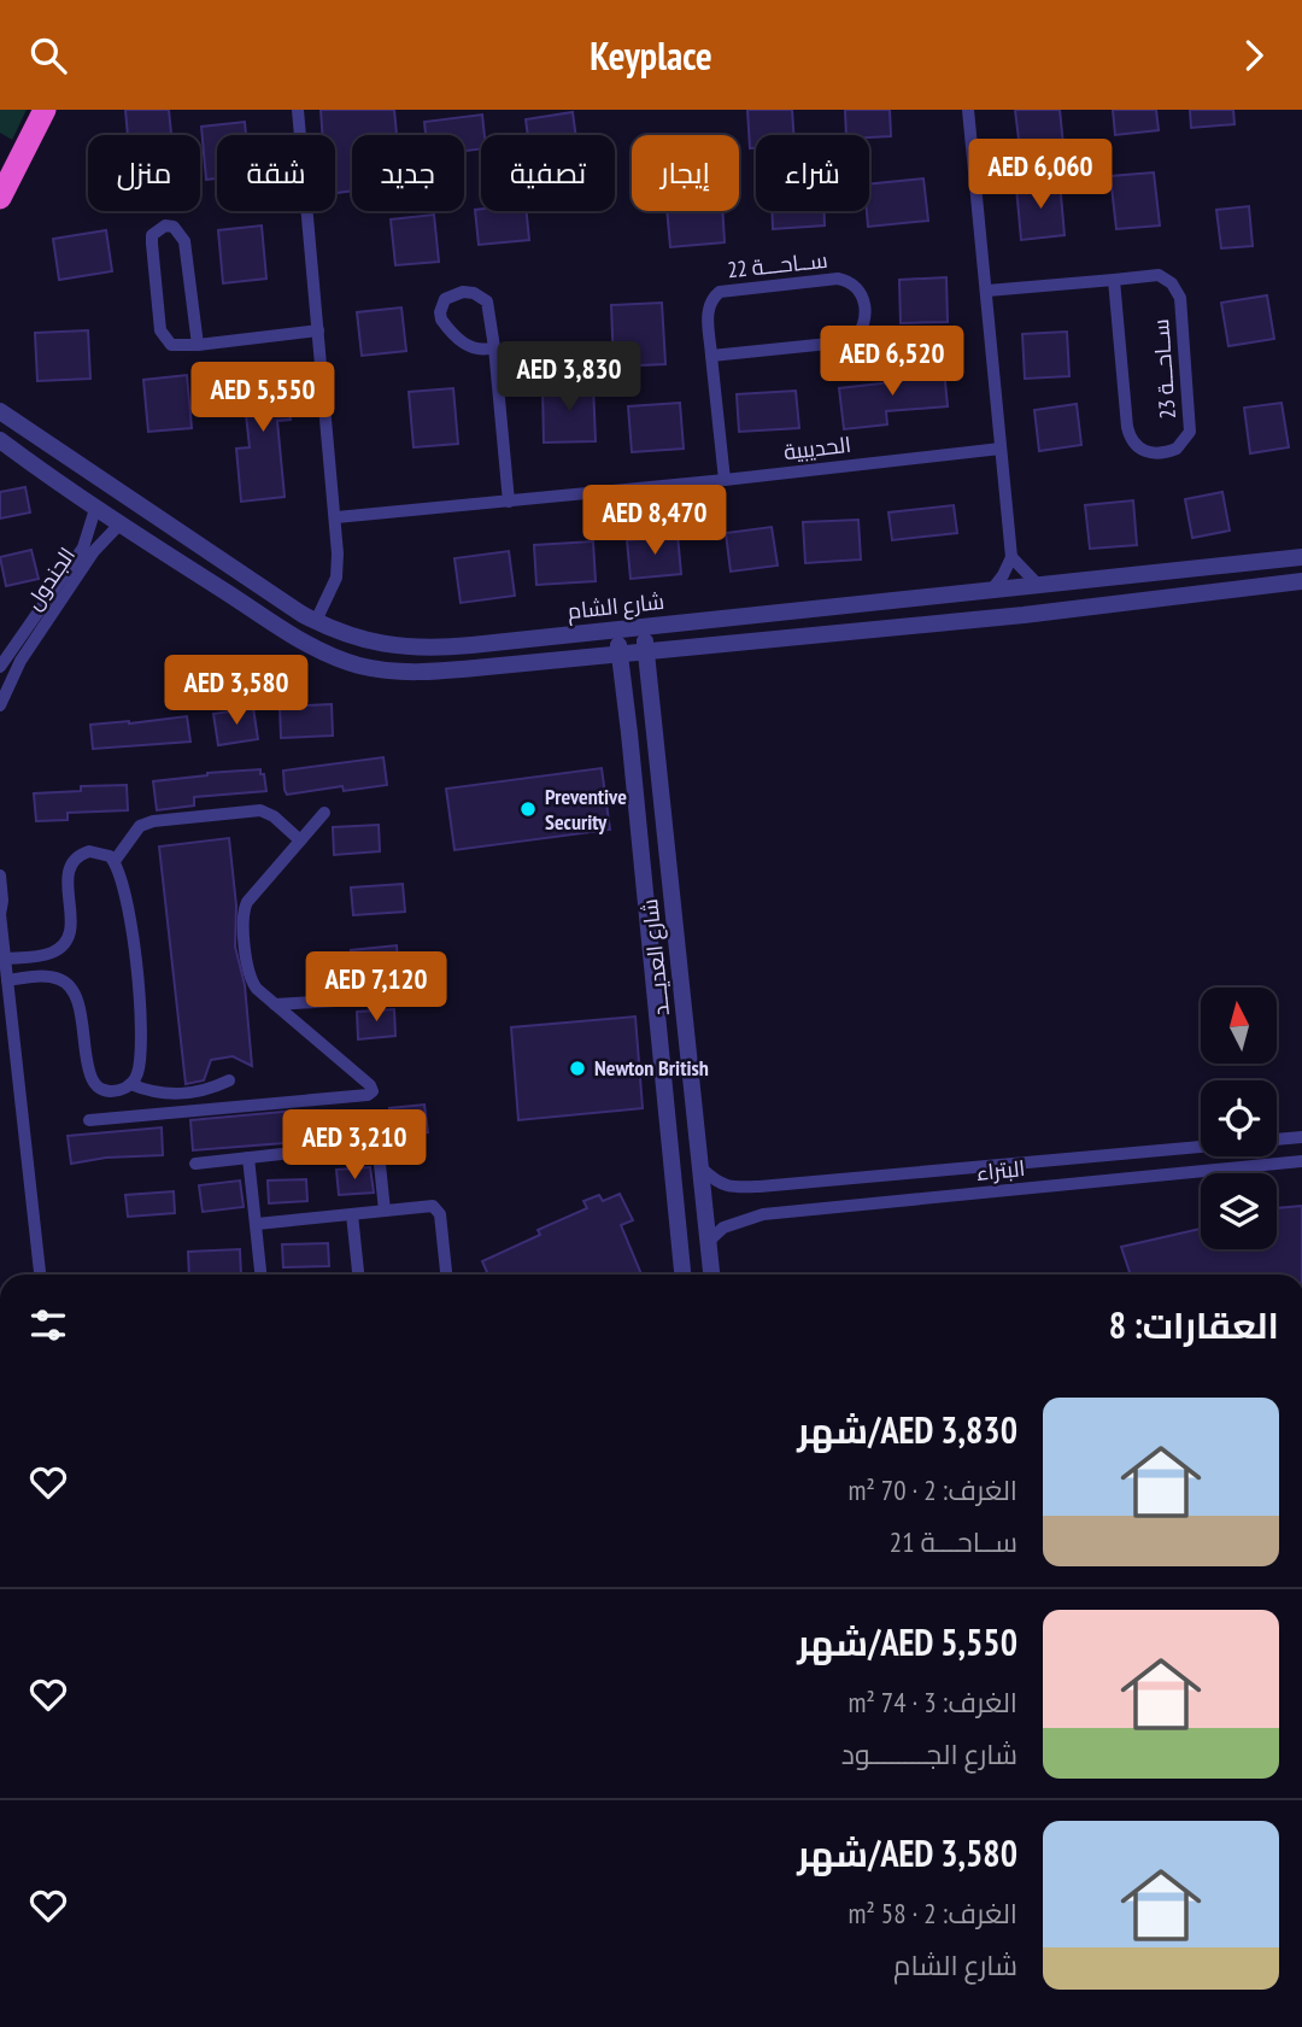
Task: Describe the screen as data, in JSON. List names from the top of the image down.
{
  "streets": {
    "street": [
      "ســاحـــة 22",
      "ســاحـــة 23",
      "الحديبية",
      "الجندول",
      "شارع الشام",
      "شارع العديـــد",
      "البتراء"
    ]
  },
  "crossings": [
    ["ســاحـــة 22", "الحديبية"],
    ["شارع الشام", "شارع العديـــد"],
    ["شارع العديـــد", "البتراء"]
  ],
  "places": ["Preventive Security", "Newton British"],
  "north": "top",
  "page": {
    "header": "Keyplace",
    "chip": [
      "شراء",
      "إيجار",
      "تصفية",
      "جديد",
      "شقة",
      "منزل"
    ],
    "price": [
      "AED 6,060",
      "AED 6,520",
      "AED 3,830",
      "AED 5,550",
      "AED 8,470",
      "AED 3,580",
      "AED 7,120",
      "AED 3,210"
    ],
    "heading": "العقارات: 8",
    "list": [
      {
        "name": "AED 3,830/شهر",
        "note": "الغرف: 2 · 70 m² · ســاحـــة 21"
      },
      {
        "name": "AED 5,550/شهر",
        "note": "الغرف: 3 · 74 m² · شارع الجــــــــود"
      },
      {
        "name": "AED 3,580/شهر",
        "note": "الغرف: 2 · 58 m² · شارع الشام"
      }
    ]
  }
}
